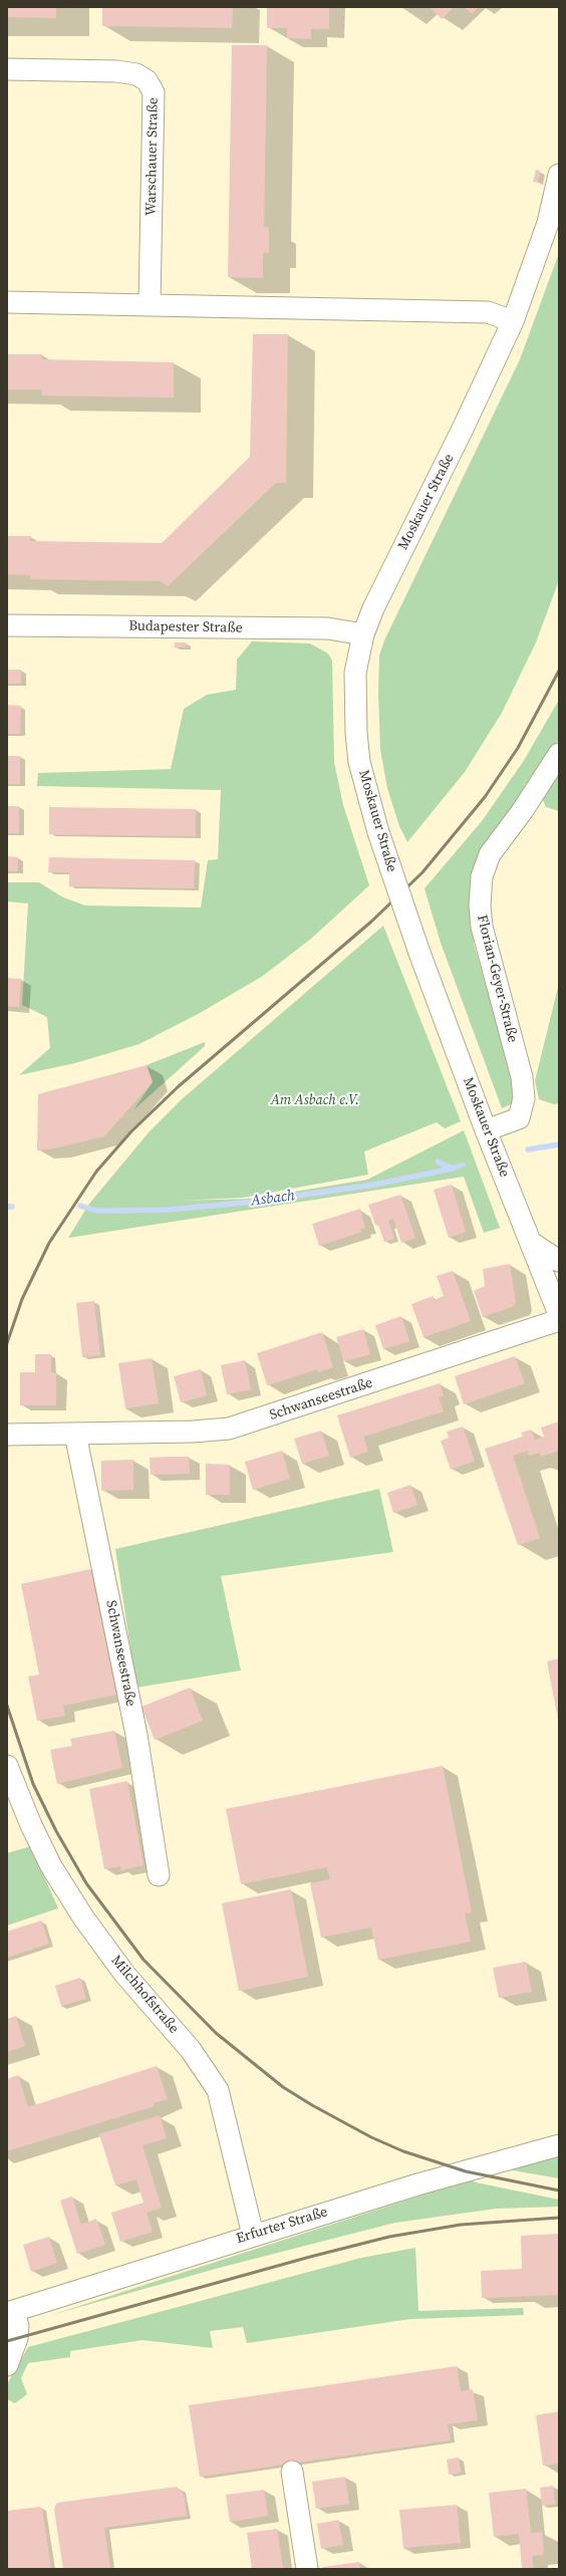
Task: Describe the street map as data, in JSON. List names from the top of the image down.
{
  "streets": {
    "street": [
      "Warschauer Straße",
      "Moskauer Straße",
      "Budapester Straße",
      "Florian-Geyer-Straße",
      "Schwanseestraße",
      "Milchhofstraße",
      "Erfurter Straße"
    ]
  },
  "crossings": [
    ["Moskauer Straße", "Budapester Straße"],
    ["Moskauer Straße", "Florian-Geyer-Straße"],
    ["Milchhofstraße", "Erfurter Straße"]
  ],
  "water": ["Asbach"],
  "parks": ["Am Asbach e.V."]
}
